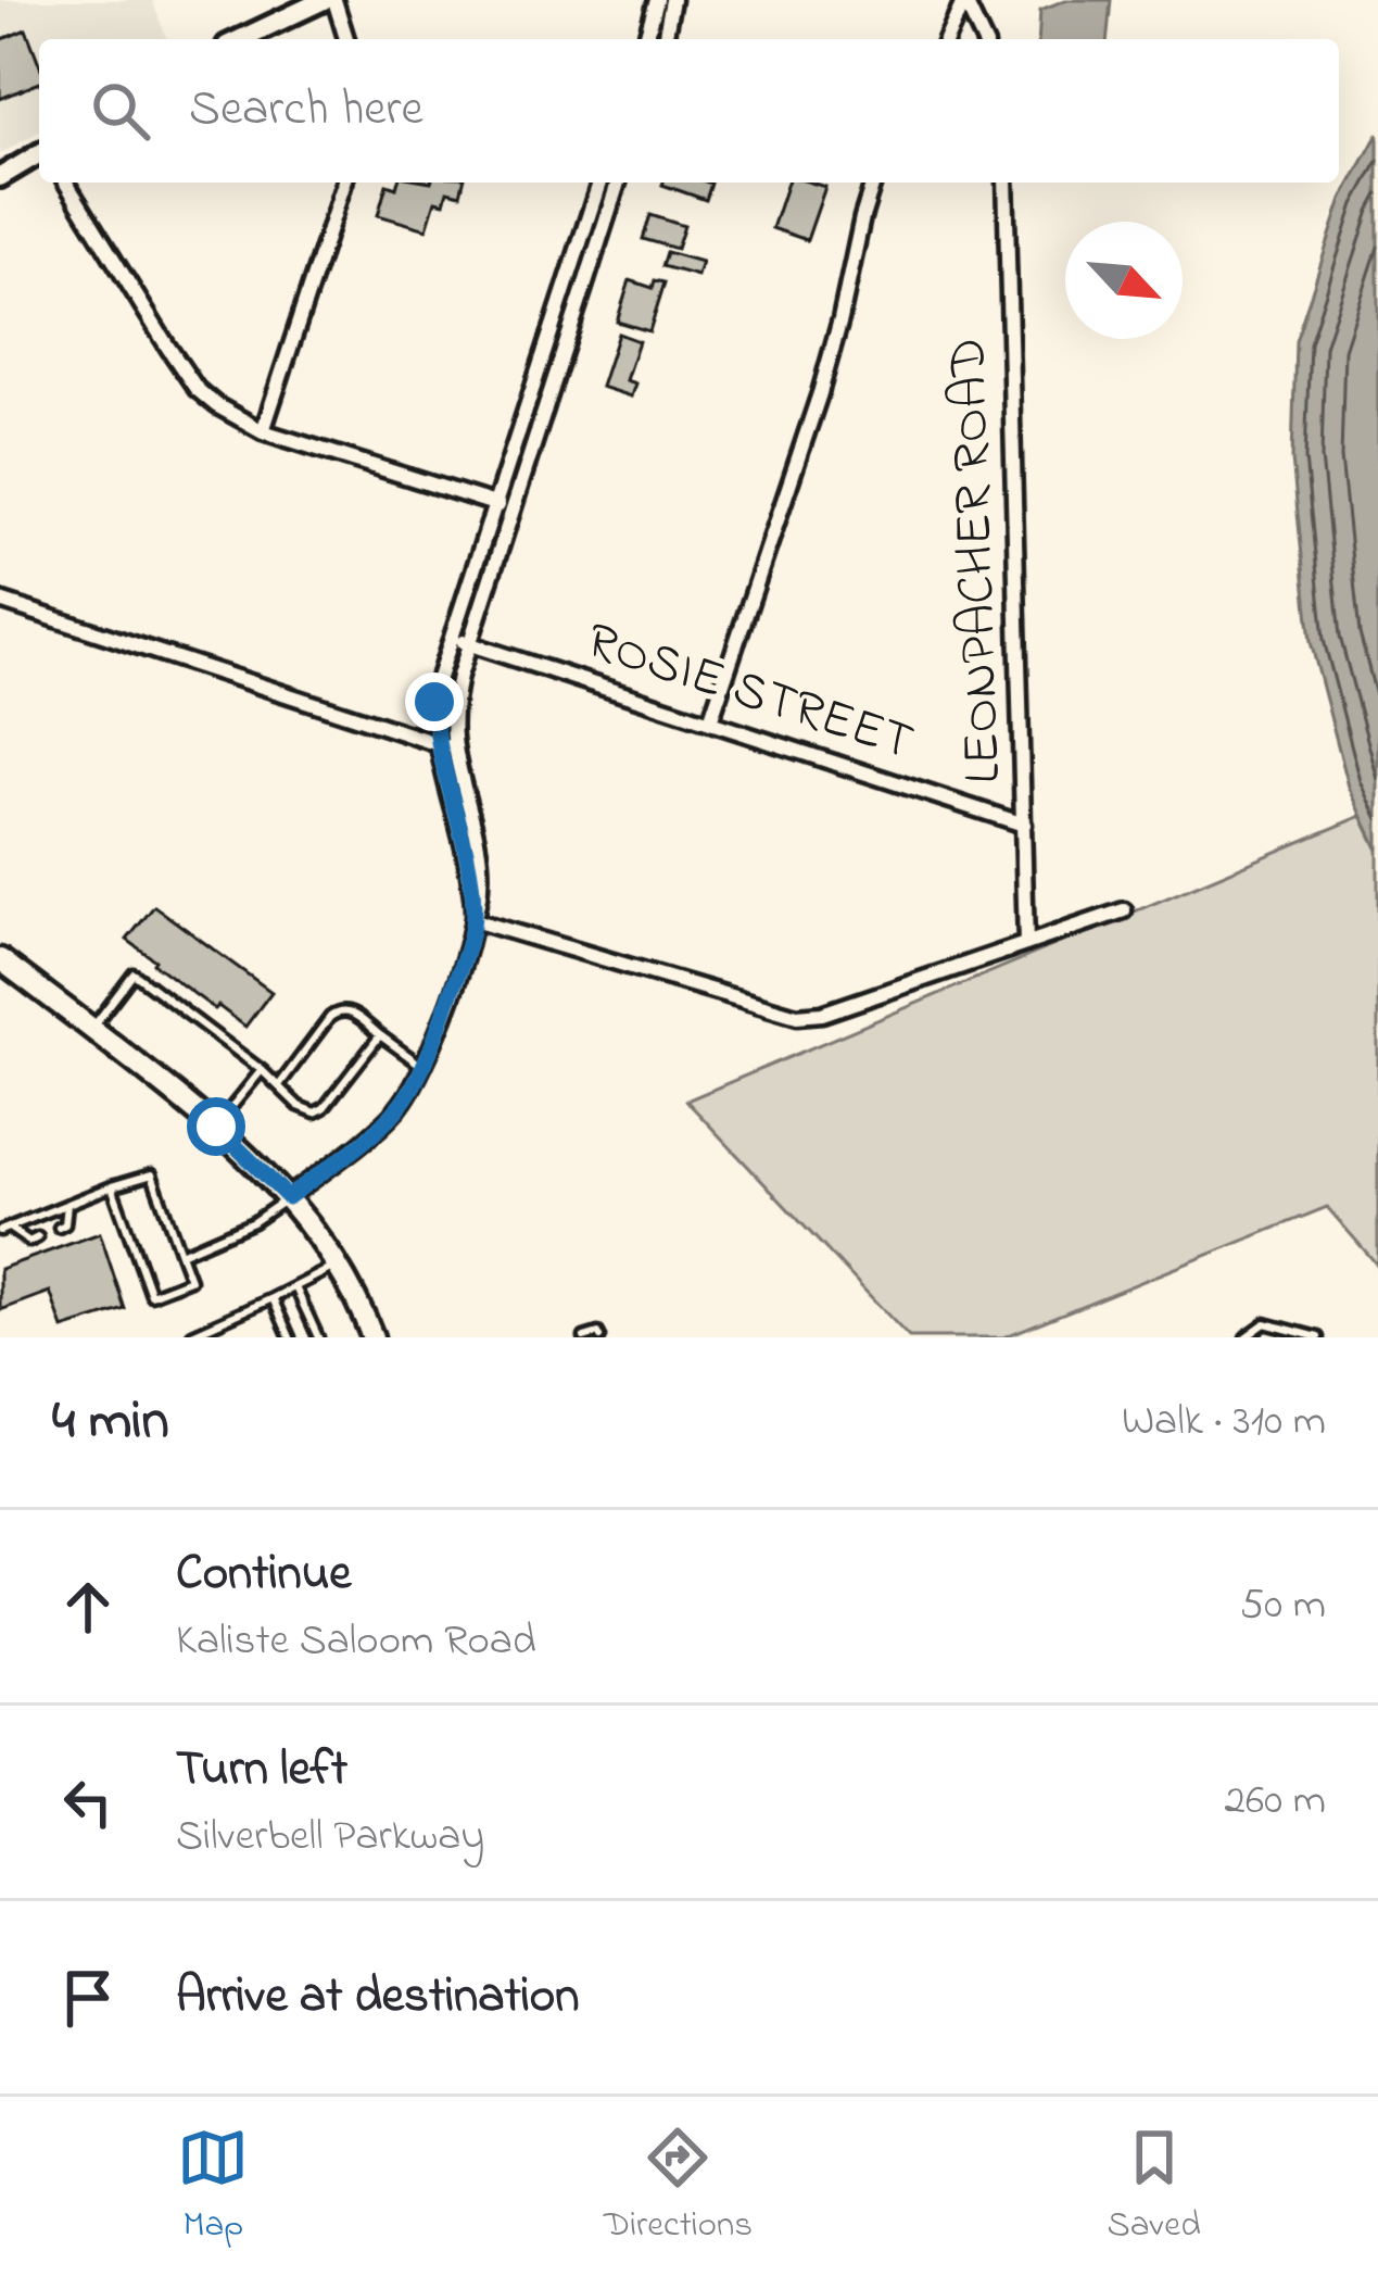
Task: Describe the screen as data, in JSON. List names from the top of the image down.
{
  "streets": {
    "street": ["LEONPACHER ROAD", "ROSIE STREET"]
  },
  "crossings": [
    ["LEONPACHER ROAD", "ROSIE STREET"]
  ],
  "north": "bottom right",
  "page": {
    "search": "Search here",
    "heading": ["4 min", "Walk · 310 m"],
    "list": [
      ["Continue", "Kaliste Saloom Road", "50 m"],
      ["Turn left", "Silverbell Parkway", "260 m"],
      "Arrive at destination"
    ],
    "nav": ["Map", "Directions", "Saved"]
  }
}
